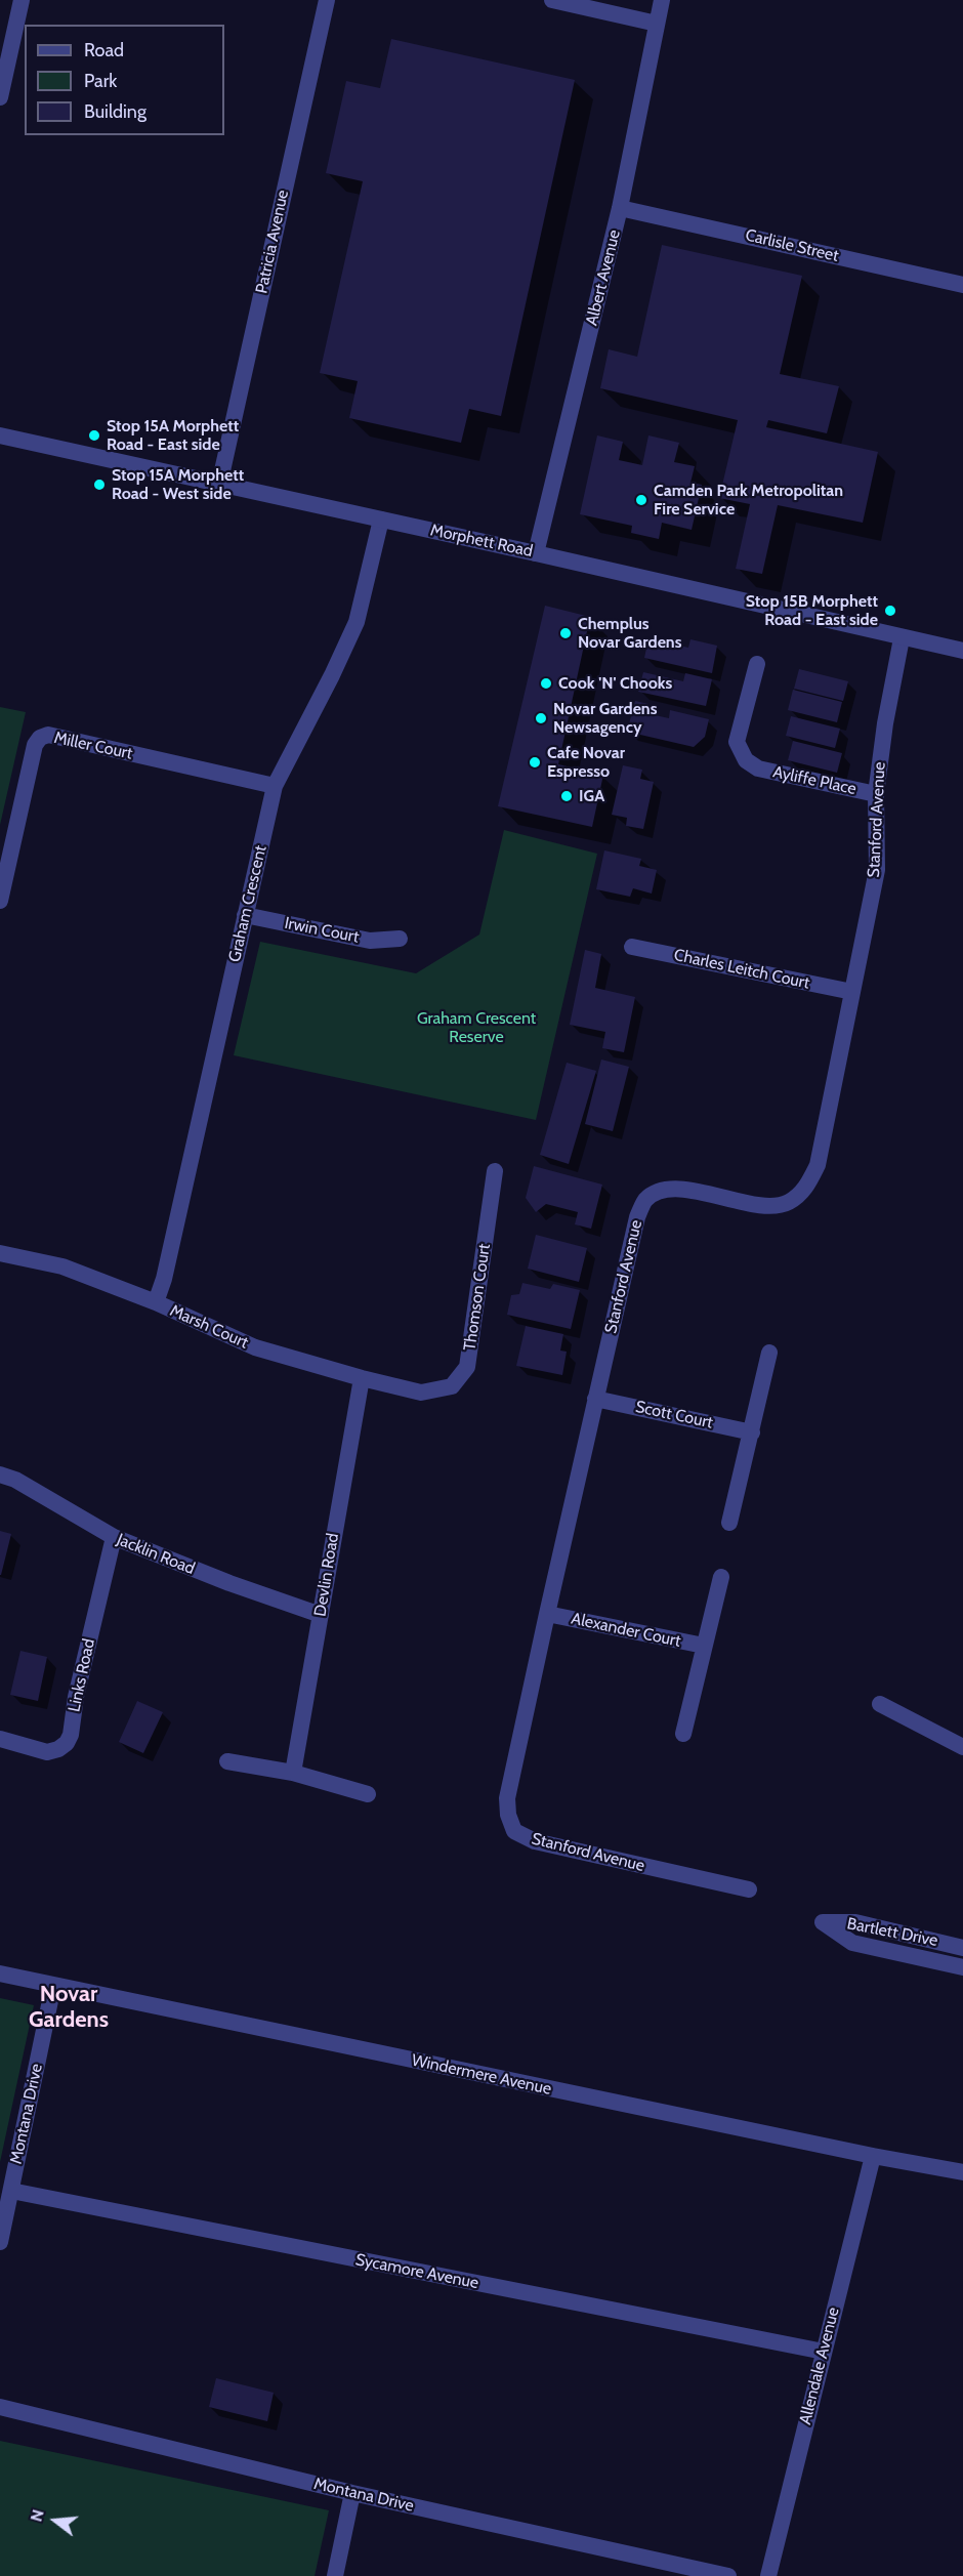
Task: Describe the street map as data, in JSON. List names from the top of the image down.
{
  "streets": {
    "street": [
      "Patricia Avenue",
      "Carlisle Street",
      "Albert Avenue",
      "Morphett Road",
      "Miller Court",
      "Ayliffe Place",
      "Stanford Avenue",
      "Graham Crescent",
      "Irwin Court",
      "Charles Leitch Court",
      "Thomson Court",
      "Marsh Court",
      "Scott Court",
      "Jacklin Road",
      "Devlin Road",
      "Alexander Court",
      "Links Road",
      "Bartlett Drive",
      "Windermere Avenue",
      "Montana Drive",
      "Sycamore Avenue",
      "Allendale Avenue"
    ]
  },
  "crossings": [
    ["Patricia Avenue", "Morphett Road"],
    ["Carlisle Street", "Albert Avenue"],
    ["Albert Avenue", "Morphett Road"],
    ["Morphett Road", "Stanford Avenue"],
    ["Morphett Road", "Graham Crescent"],
    ["Miller Court", "Graham Crescent"],
    ["Ayliffe Place", "Stanford Avenue"],
    ["Stanford Avenue", "Charles Leitch Court"],
    ["Stanford Avenue", "Scott Court"],
    ["Stanford Avenue", "Alexander Court"],
    ["Graham Crescent", "Irwin Court"],
    ["Graham Crescent", "Marsh Court"],
    ["Thomson Court", "Marsh Court"],
    ["Marsh Court", "Devlin Road"],
    ["Jacklin Road", "Devlin Road"],
    ["Jacklin Road", "Links Road"],
    ["Windermere Avenue", "Montana Drive"],
    ["Windermere Avenue", "Allendale Avenue"],
    ["Montana Drive", "Sycamore Avenue"],
    ["Sycamore Avenue", "Allendale Avenue"]
  ],
  "districts": ["Novar Gardens"],
  "parks": ["Graham Crescent Reserve"],
  "places": [
    "Stop 15A Morphett Road - East side",
    "Stop 15A Morphett Road - West side",
    "Camden Park Metropolitan Fire Service",
    "Stop 15B Morphett Road - East side",
    "Chemplus Novar Gardens",
    "Cook 'N' Chooks",
    "Novar Gardens Newsagency",
    "Cafe Novar Espresso",
    "IGA"
  ],
  "legend": ["Road", "Park", "Building"],
  "north": "left"
}
